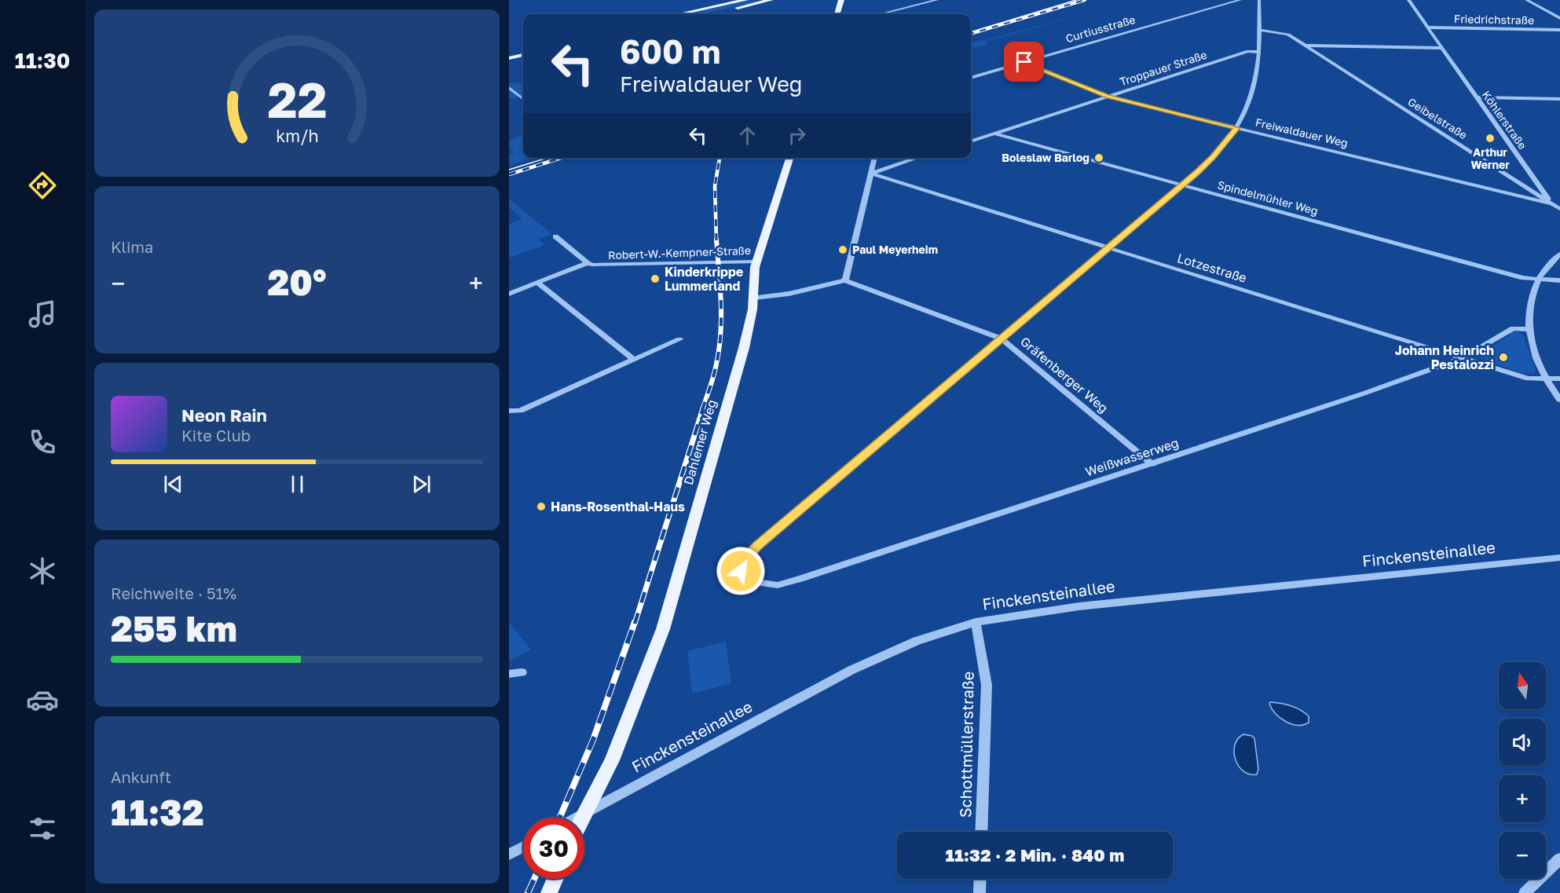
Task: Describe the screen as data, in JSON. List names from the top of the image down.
{
  "streets": {
    "main road": ["Dahlemer Weg"],
    "street": [
      "Friedrichstraße",
      "Curtiusstraße",
      "Troppauer Straße",
      "Geibelstraße",
      "Köhlerstraße",
      "Freiwaldauer Weg",
      "Spindelmühler Weg",
      "Robert-W.-Kempner-Straße",
      "Lotzestraße",
      "Gräfenberger Weg",
      "Weißwasserweg",
      "Finckensteinallee",
      "Schottmüllerstraße"
    ]
  },
  "crossings": [
    ["Friedrichstraße", "Köhlerstraße"],
    ["Curtiusstraße", "Freiwaldauer Weg"],
    ["Troppauer Straße", "Freiwaldauer Weg"],
    ["Troppauer Straße", "Spindelmühler Weg"],
    ["Geibelstraße", "Köhlerstraße"],
    ["Geibelstraße", "Freiwaldauer Weg"],
    ["Köhlerstraße", "Freiwaldauer Weg"],
    ["Robert-W.-Kempner-Straße", "Dahlemer Weg"],
    ["Lotzestraße", "Weißwasserweg"],
    ["Gräfenberger Weg", "Weißwasserweg"],
    ["Dahlemer Weg", "Finckensteinallee"],
    ["Finckensteinallee", "Schottmüllerstraße"]
  ],
  "places": [
    "Arthur Werner",
    "Boleslaw Barlog",
    "Paul Meyerheim",
    "Kinderkrippe Lummerland",
    "Johann Heinrich Pestalozzi",
    "Hans-Rosenthal-Haus"
  ],
  "north": "top",
  "page": {
    "tabs": "11:30",
    "turn": ["600 m", "Freiwaldauer Weg"],
    "tile": [
      "Klima",
      ["Reichweite · 51%", "255 km"],
      ["Ankunft", "11:32"]
    ],
    "heat": ["−", "20°", "+"],
    "song": ["Neon Rain", "Kite Club"],
    "map_buttons": ["+", "−"],
    "limit": "30",
    "trip": "11:32 · 2 Min. · 840 m",
    "gauge": ["22", "km/h"]
  }
}
